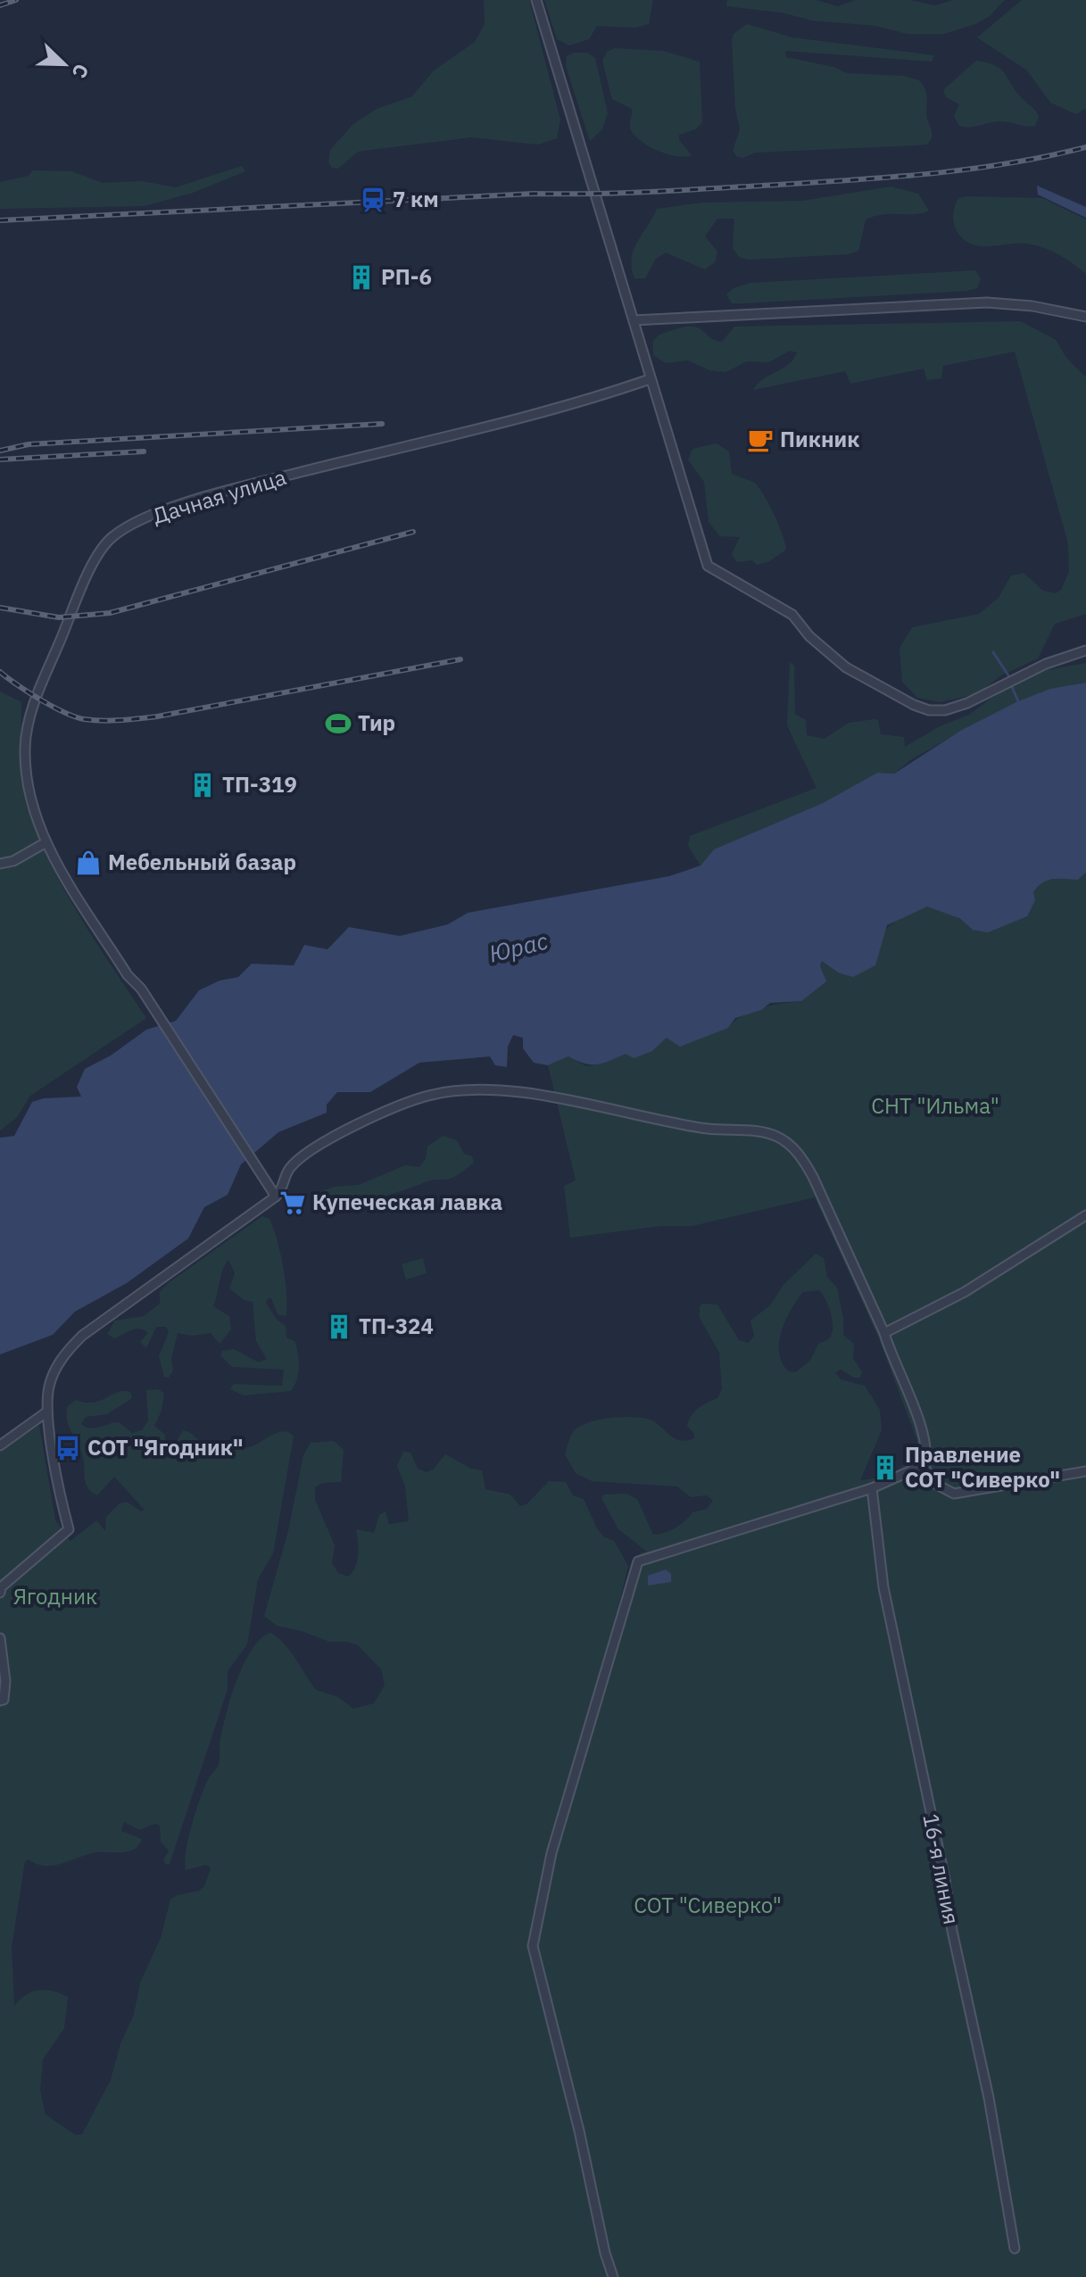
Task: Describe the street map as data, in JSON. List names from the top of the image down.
{
  "streets": {
    "street": ["Дачная улица", "16-я линия"]
  },
  "water": ["Юрас"],
  "parks": ["СНТ \"Ильма\"", "Ягодник", "СОТ \"Сиверко\""],
  "places": {
    "station": ["7 км"],
    "building": [
      "РП-6",
      "ТП-319",
      "ТП-324",
      "Правление СОТ \"Сиверко\""
    ],
    "cafe": ["Пикник"],
    "sports": ["Тир"],
    "shop": ["Мебельный базар"],
    "supermarket": ["Купеческая лавка"],
    "bus stop": ["СОТ \"Ягодник\""]
  },
  "north": "bottom right"
}
